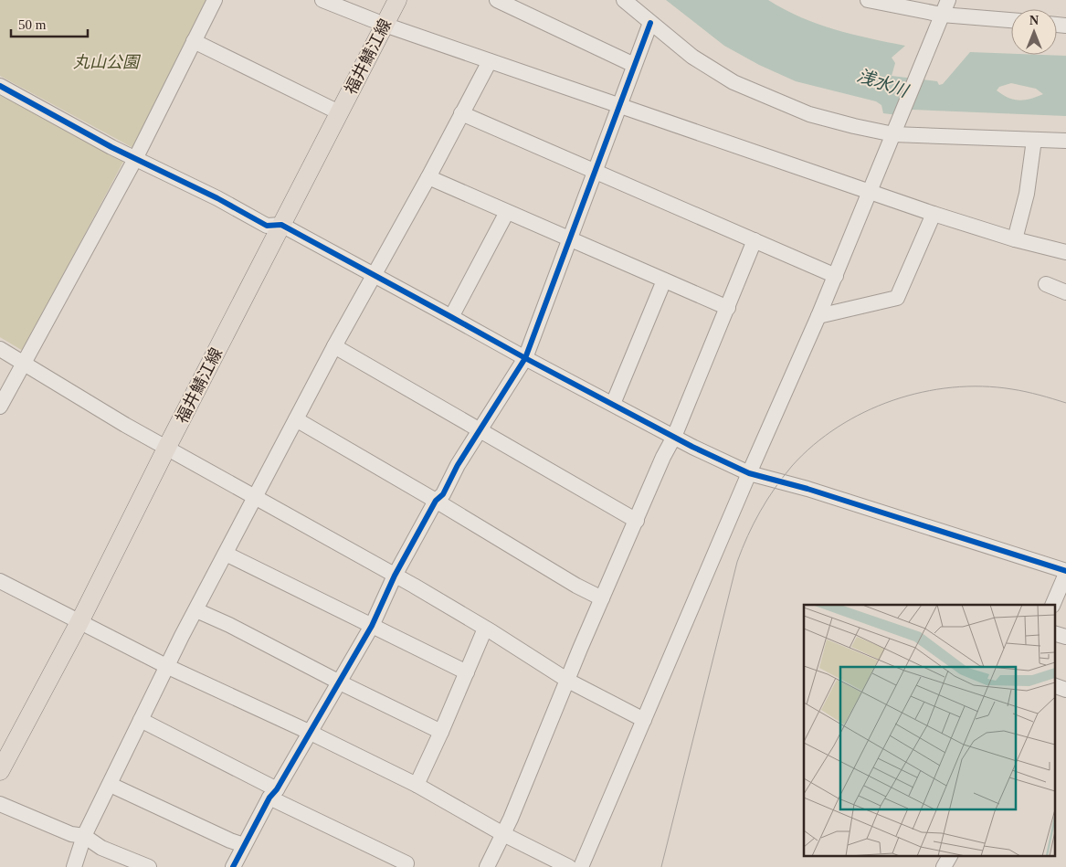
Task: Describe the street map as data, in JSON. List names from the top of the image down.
{
  "streets": {
    "main road": ["福井鯖江線"]
  },
  "water": ["浅水川"],
  "parks": ["丸山公園"],
  "scale_bar": "50 m",
  "north": "top"
}
